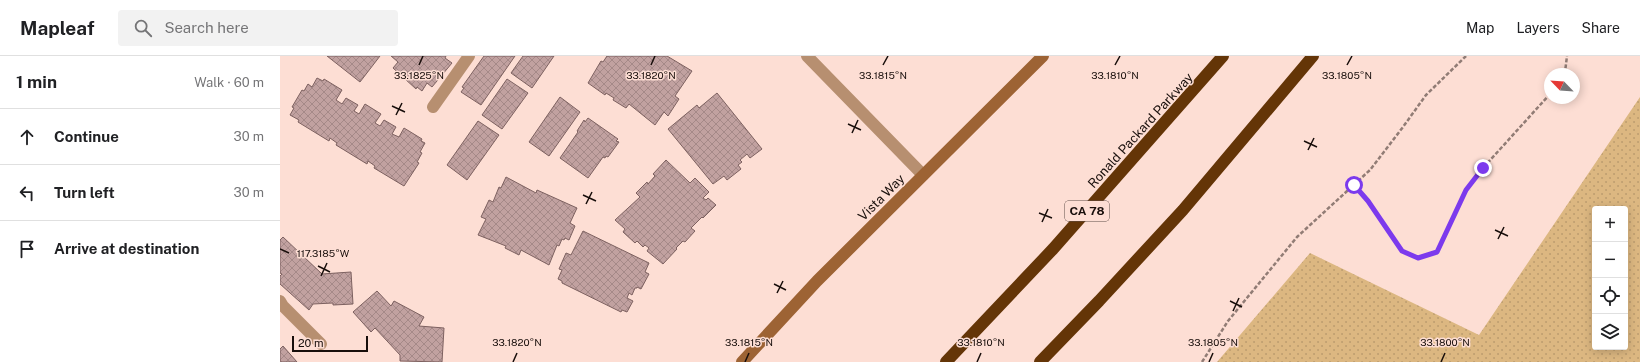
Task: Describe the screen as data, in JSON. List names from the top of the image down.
{
  "streets": {
    "highway": ["Ronald Packard Parkway", "CA 78"],
    "main road": ["Vista Way"]
  },
  "scale_bar": "20 m",
  "north": "top left",
  "page": {
    "header": "Mapleaf",
    "search": "Search here",
    "nav": ["Map", "Layers", "Share"],
    "heading": ["1 min", "Walk · 60 m"],
    "list": [
      ["Continue", "30 m"],
      ["Turn left", "30 m"],
      "Arrive at destination"
    ],
    "map_buttons": ["+", "−"],
    "scale": "20 m"
  },
  "coordinates": [
    "33.1825°N",
    "33.1820°N",
    "33.1815°N",
    "33.1810°N",
    "33.1805°N",
    "117.3185°W",
    "33.1800°N"
  ]
}
